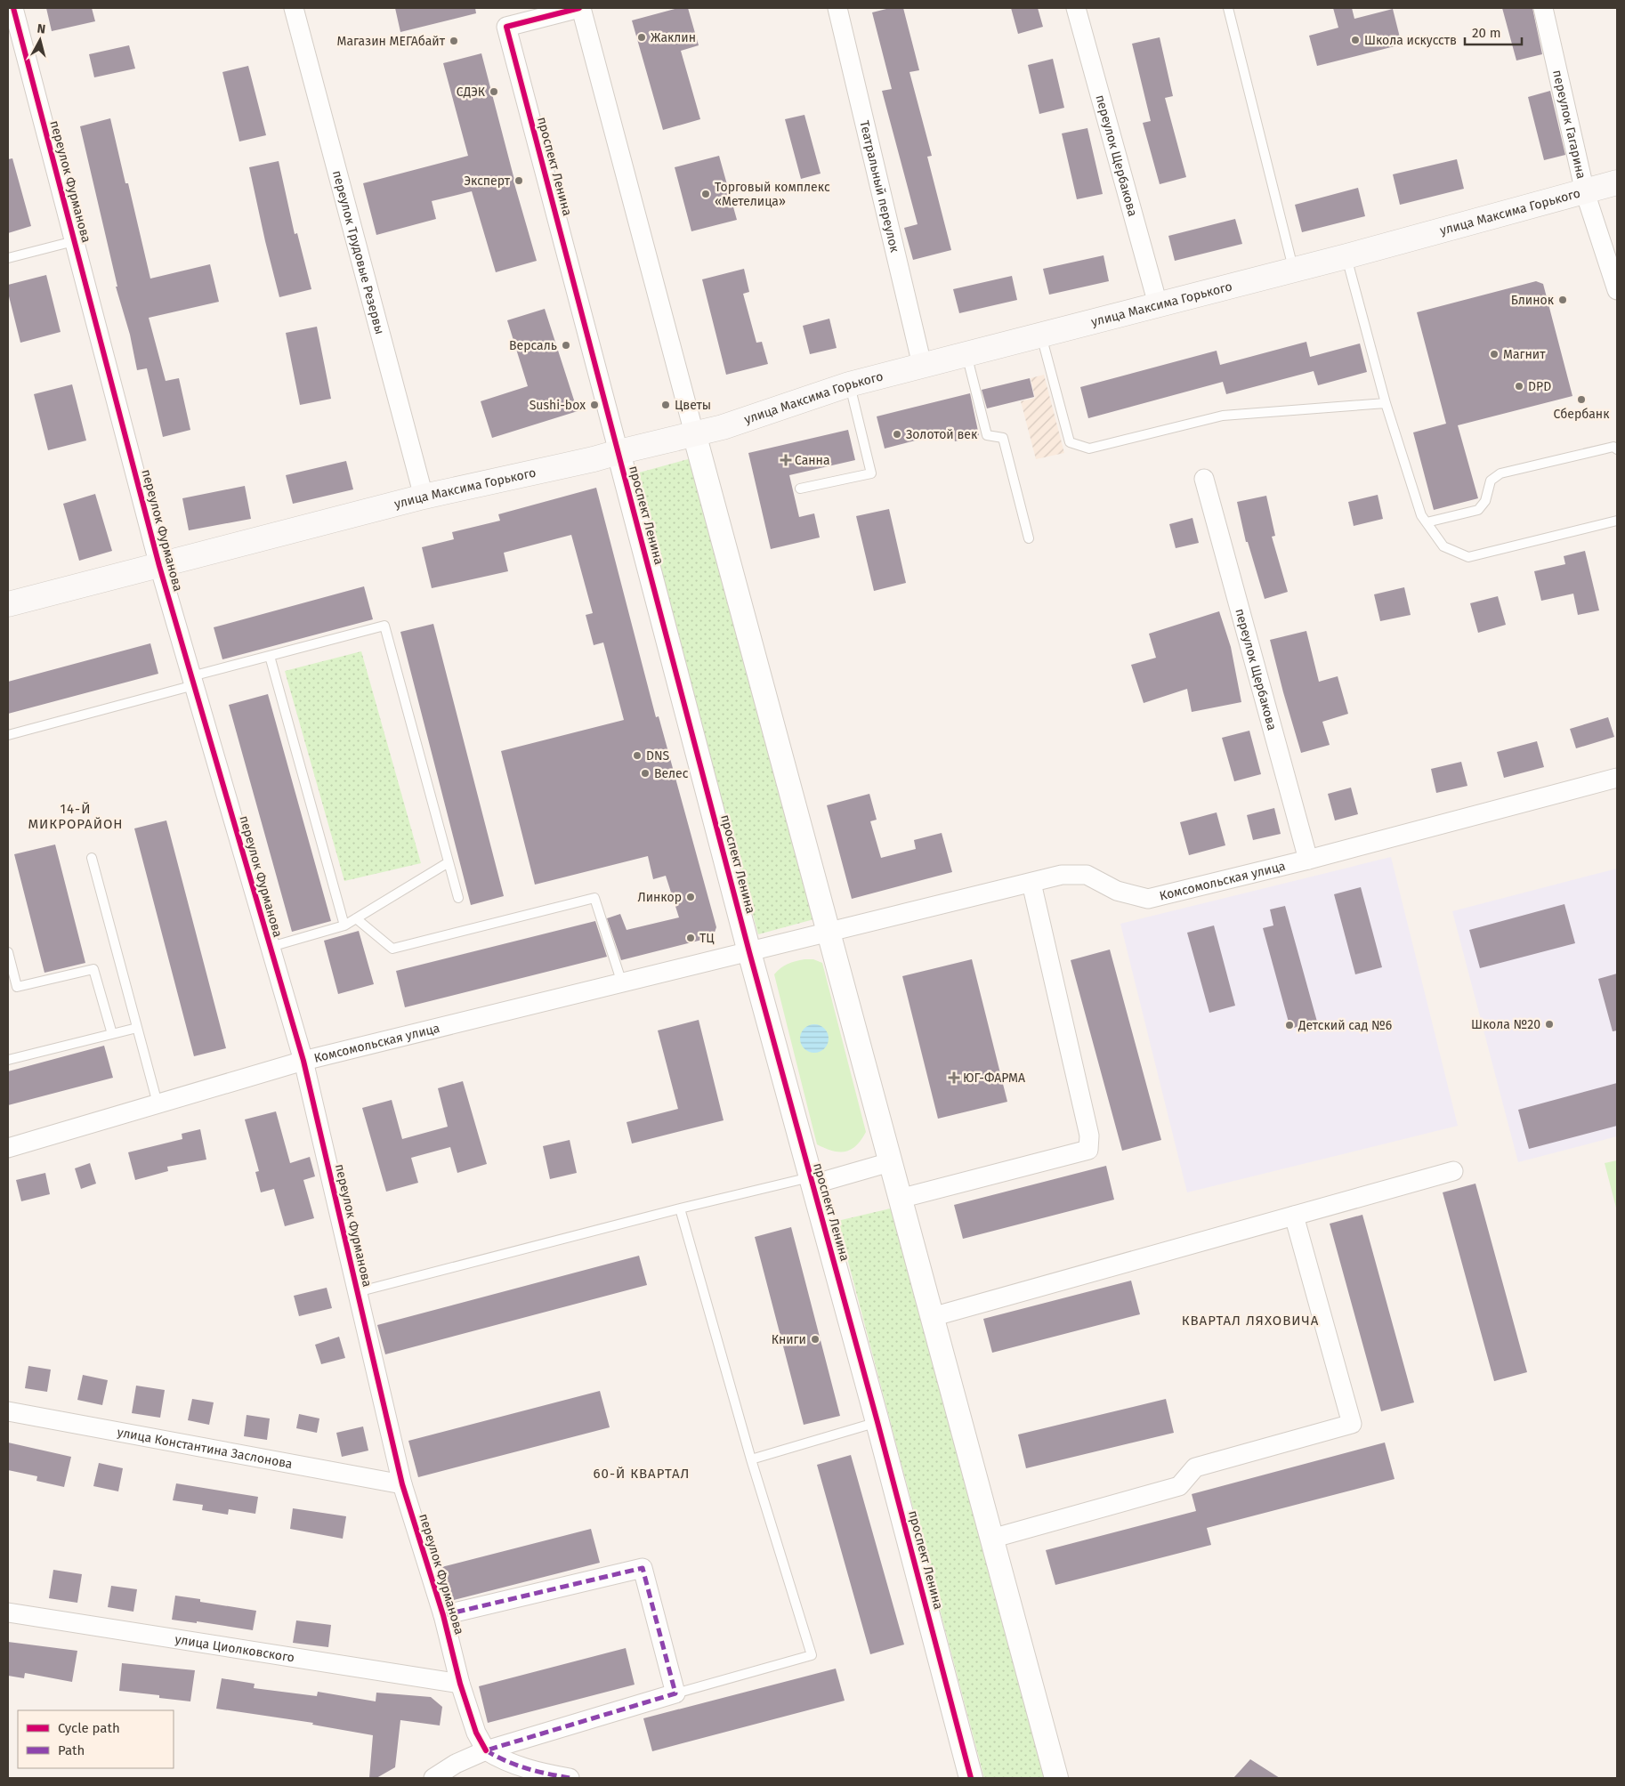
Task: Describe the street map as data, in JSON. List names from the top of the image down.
{
  "streets": {
    "main road": ["улица Максима Горького"],
    "street": [
      "переулок Гагарина",
      "переулок Щербакова",
      "проспект Ленина",
      "переулок Фурманова",
      "Театральный переулок",
      "переулок Трудовые Резервы",
      "Комсомольская улица",
      "улица Константина Заслонова",
      "улица Циолковского"
    ]
  },
  "crossings": [
    ["переулок Гагарина", "улица Максима Горького"],
    ["переулок Щербакова", "улица Максима Горького"],
    ["переулок Щербакова", "Комсомольская улица"],
    ["проспект Ленина", "улица Максима Горького"],
    ["проспект Ленина", "Комсомольская улица"],
    ["переулок Фурманова", "улица Максима Горького"],
    ["переулок Фурманова", "Комсомольская улица"],
    ["переулок Фурманова", "улица Константина Заслонова"],
    ["переулок Фурманова", "улица Циолковского"],
    ["Театральный переулок", "улица Максима Горького"],
    ["улица Максима Горького", "переулок Трудовые Резервы"]
  ],
  "districts": ["14-Й МИКРОРАЙОН", "КВАРТАЛ ЛЯХОВИЧА", "60-Й КВАРТАЛ"],
  "places": {
    "other": [
      "Жаклин",
      "Школа искусств",
      "Магазин МЕГАбайт",
      "СДЭК",
      "Эксперт",
      "Торговый комплекс «Метелица»",
      "Блинок",
      "Версаль",
      "Магнит",
      "DPD",
      "Сбербанк",
      "Sushi-box",
      "Цветы",
      "Золотой век",
      "DNS",
      "Велес",
      "Линкор",
      "ТЦ",
      "Школа №20",
      "Детский сад №6",
      "Книги"
    ],
    "health": ["Санна", "ЮГ-ФАРМА"]
  },
  "legend": ["Cycle path", "Path"],
  "scale_bar": "20 m",
  "north": "top"
}
